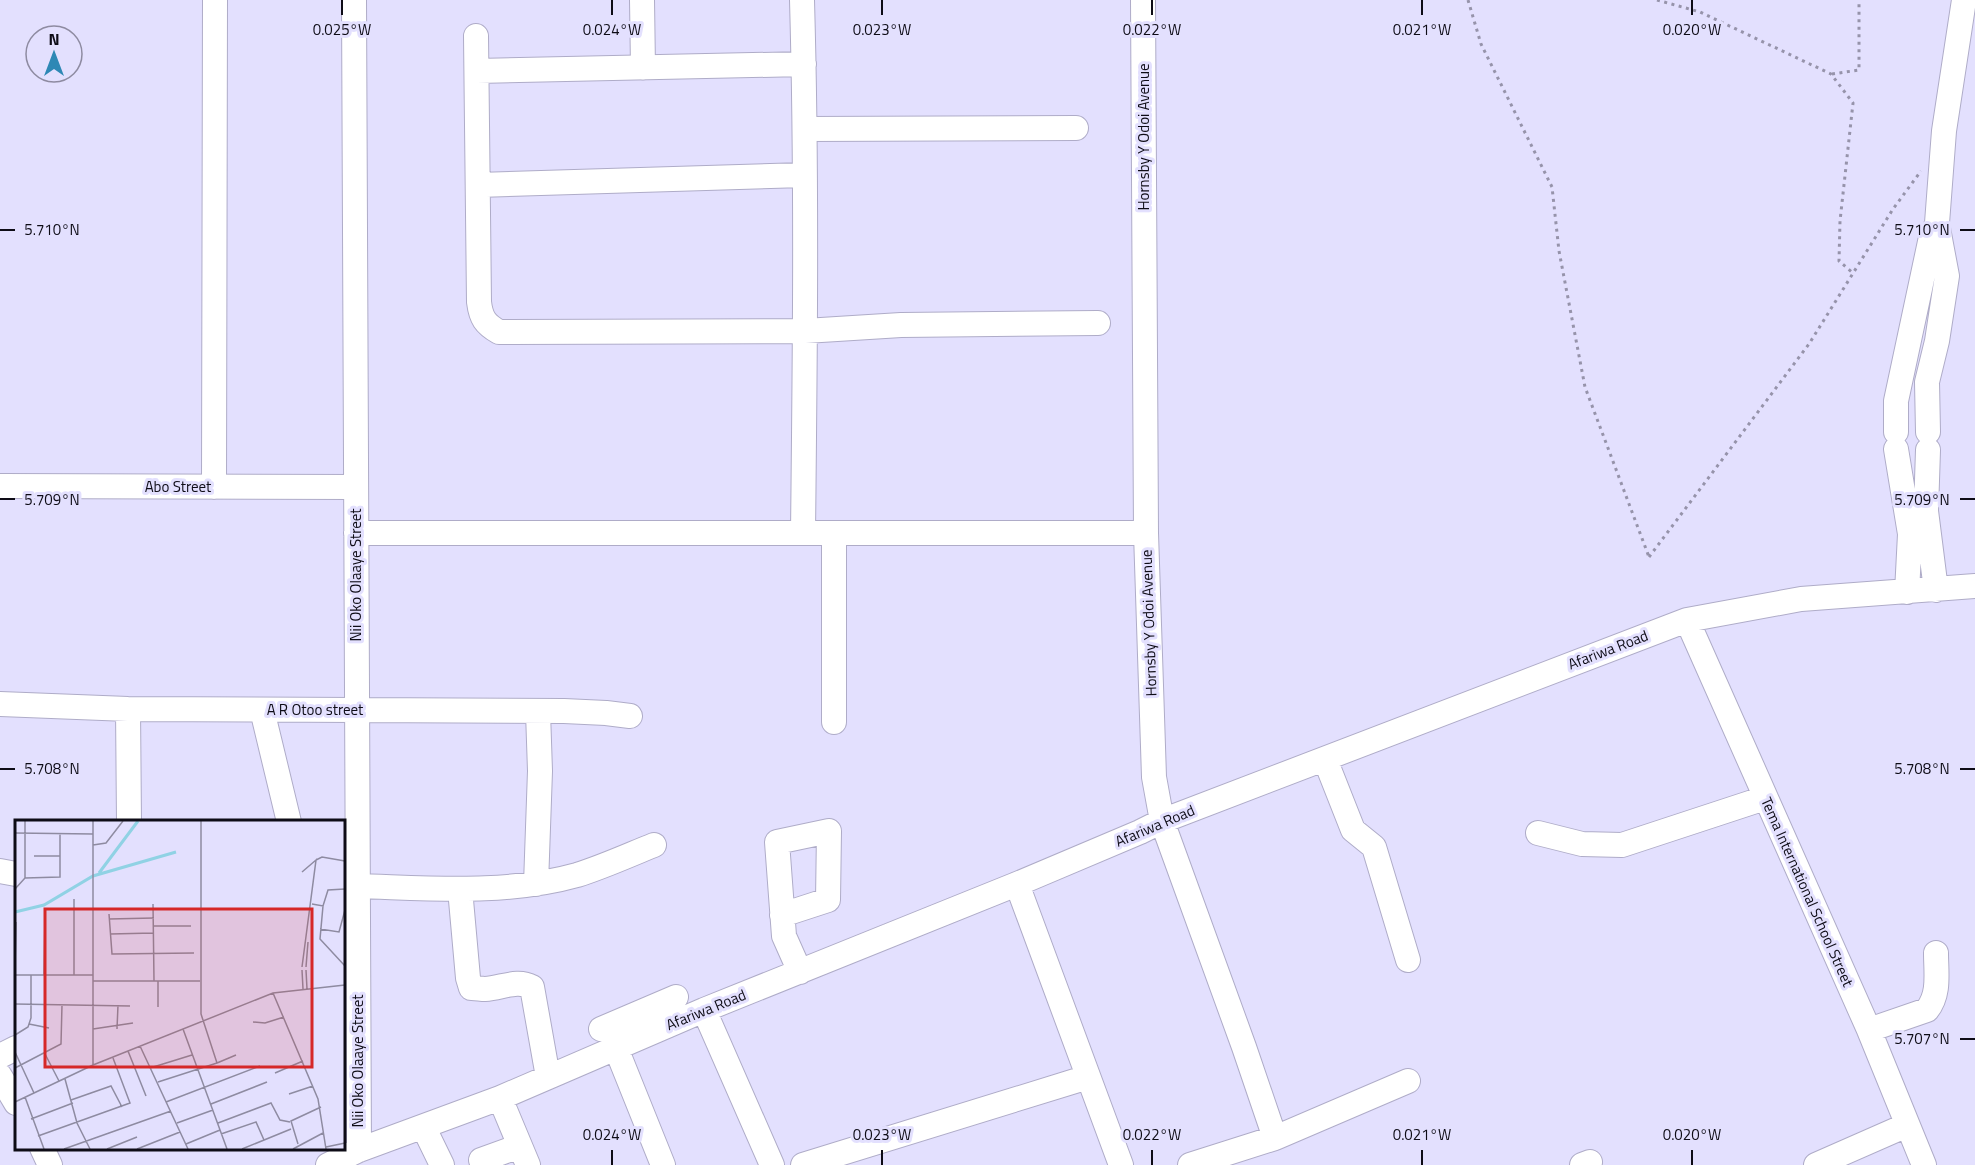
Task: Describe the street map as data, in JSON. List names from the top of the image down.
{
  "streets": {
    "street": [
      "Hornsby Y Odoi Avenue",
      "Abo Street",
      "Nii Oko Olaaye Street",
      "Afariwa Road",
      "A R Otoo street",
      "Tema International School Street"
    ]
  },
  "crossings": [
    ["Hornsby Y Odoi Avenue", "Afariwa Road"],
    ["Abo Street", "Nii Oko Olaaye Street"],
    ["Nii Oko Olaaye Street", "Afariwa Road"],
    ["Nii Oko Olaaye Street", "A R Otoo street"],
    ["Afariwa Road", "Tema International School Street"]
  ],
  "north": "top",
  "coordinates": [
    "0.025°W",
    "0.024°W",
    "0.023°W",
    "0.022°W",
    "0.021°W",
    "0.020°W",
    "5.710°N",
    "5.709°N",
    "5.708°N",
    "5.707°N"
  ]
}
